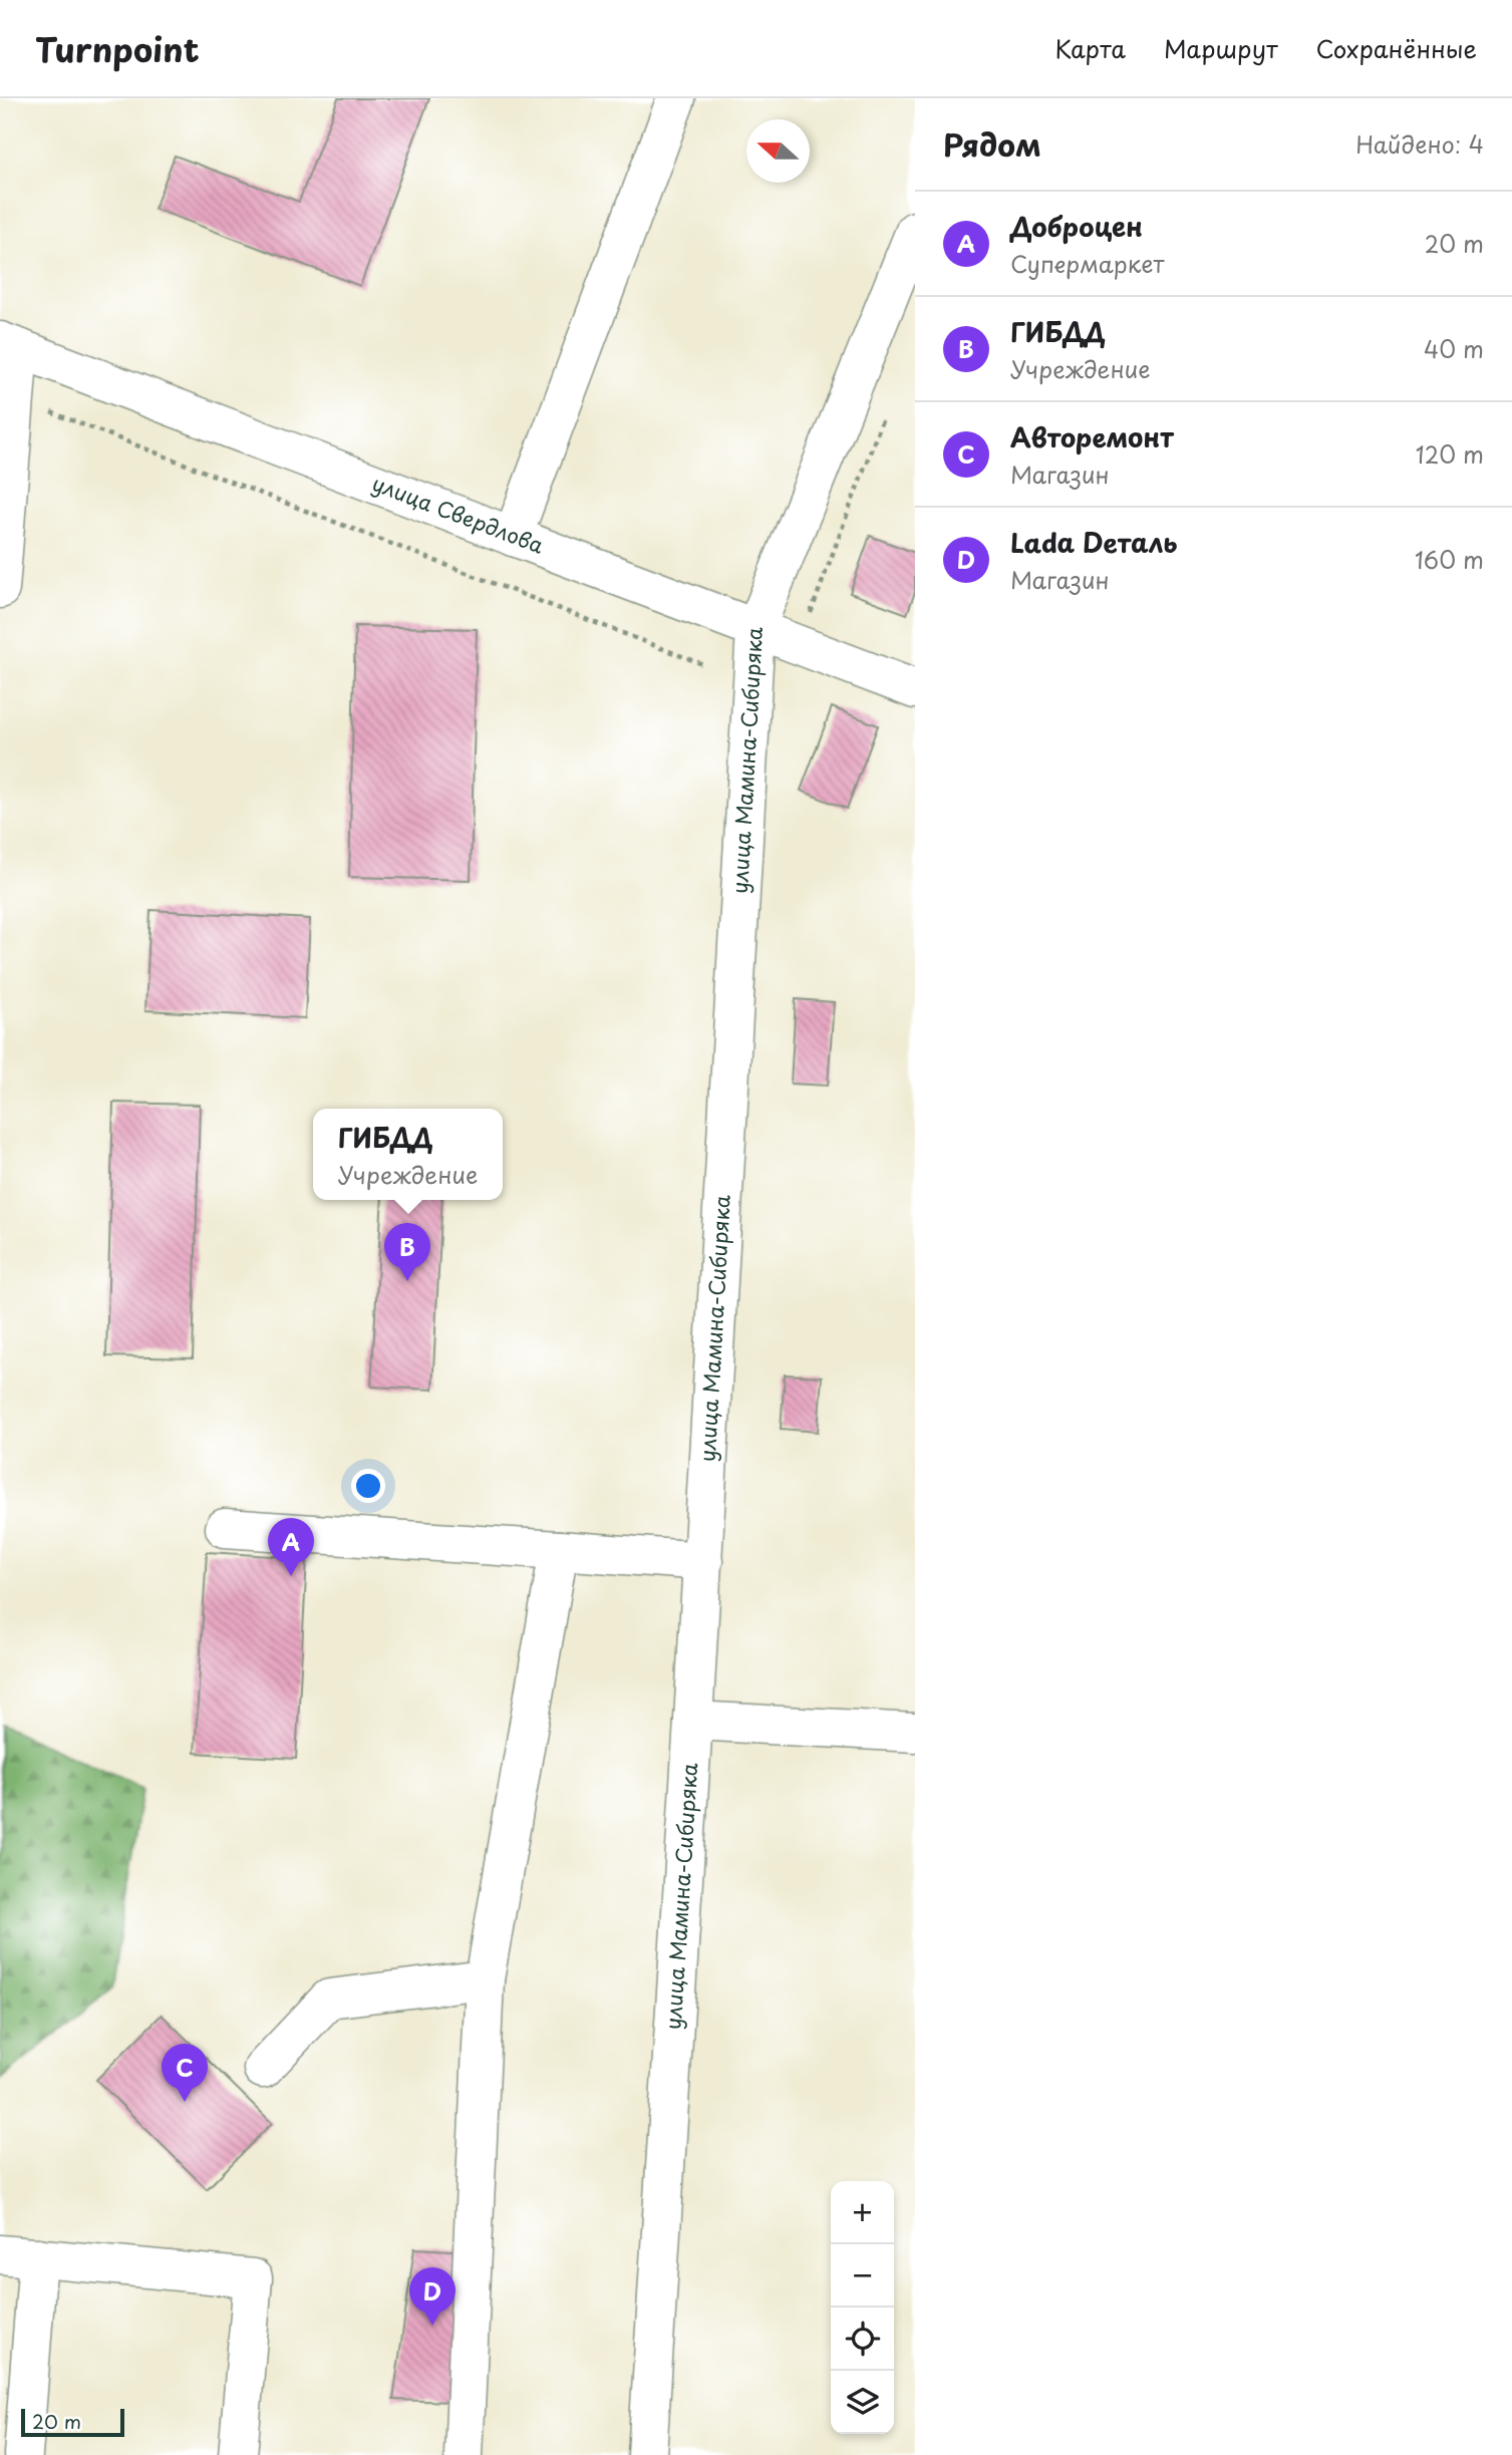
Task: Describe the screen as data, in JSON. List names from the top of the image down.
{
  "streets": {
    "main road": ["улица Свердлова", "улица Мамина-Сибиряка"]
  },
  "crossings": [
    ["улица Свердлова", "улица Мамина-Сибиряка"]
  ],
  "scale_bar": "20 m",
  "north": "left",
  "page": {
    "header": "Turnpoint",
    "nav": ["Карта", "Маршрут", "Сохранённые"],
    "heading": ["Рядом", "Найдено: 4"],
    "list": [
      {
        "mark": "A",
        "name": "Доброцен",
        "note": "Супермаркет",
        "value": "20 m"
      },
      {
        "mark": "B",
        "name": "ГИБДД",
        "note": "Учреждение",
        "value": "40 m"
      },
      {
        "mark": "C",
        "name": "Авторемонт",
        "note": "Магазин",
        "value": "120 m"
      },
      {
        "mark": "D",
        "name": "Lada Dеталь",
        "note": "Магазин",
        "value": "160 m"
      }
    ],
    "popup": ["ГИБДД", "Учреждение"],
    "pins": [
      "B",
      "A",
      "C",
      "D"
    ],
    "map_buttons": ["+", "−"],
    "scale": "20 m"
  }
}
